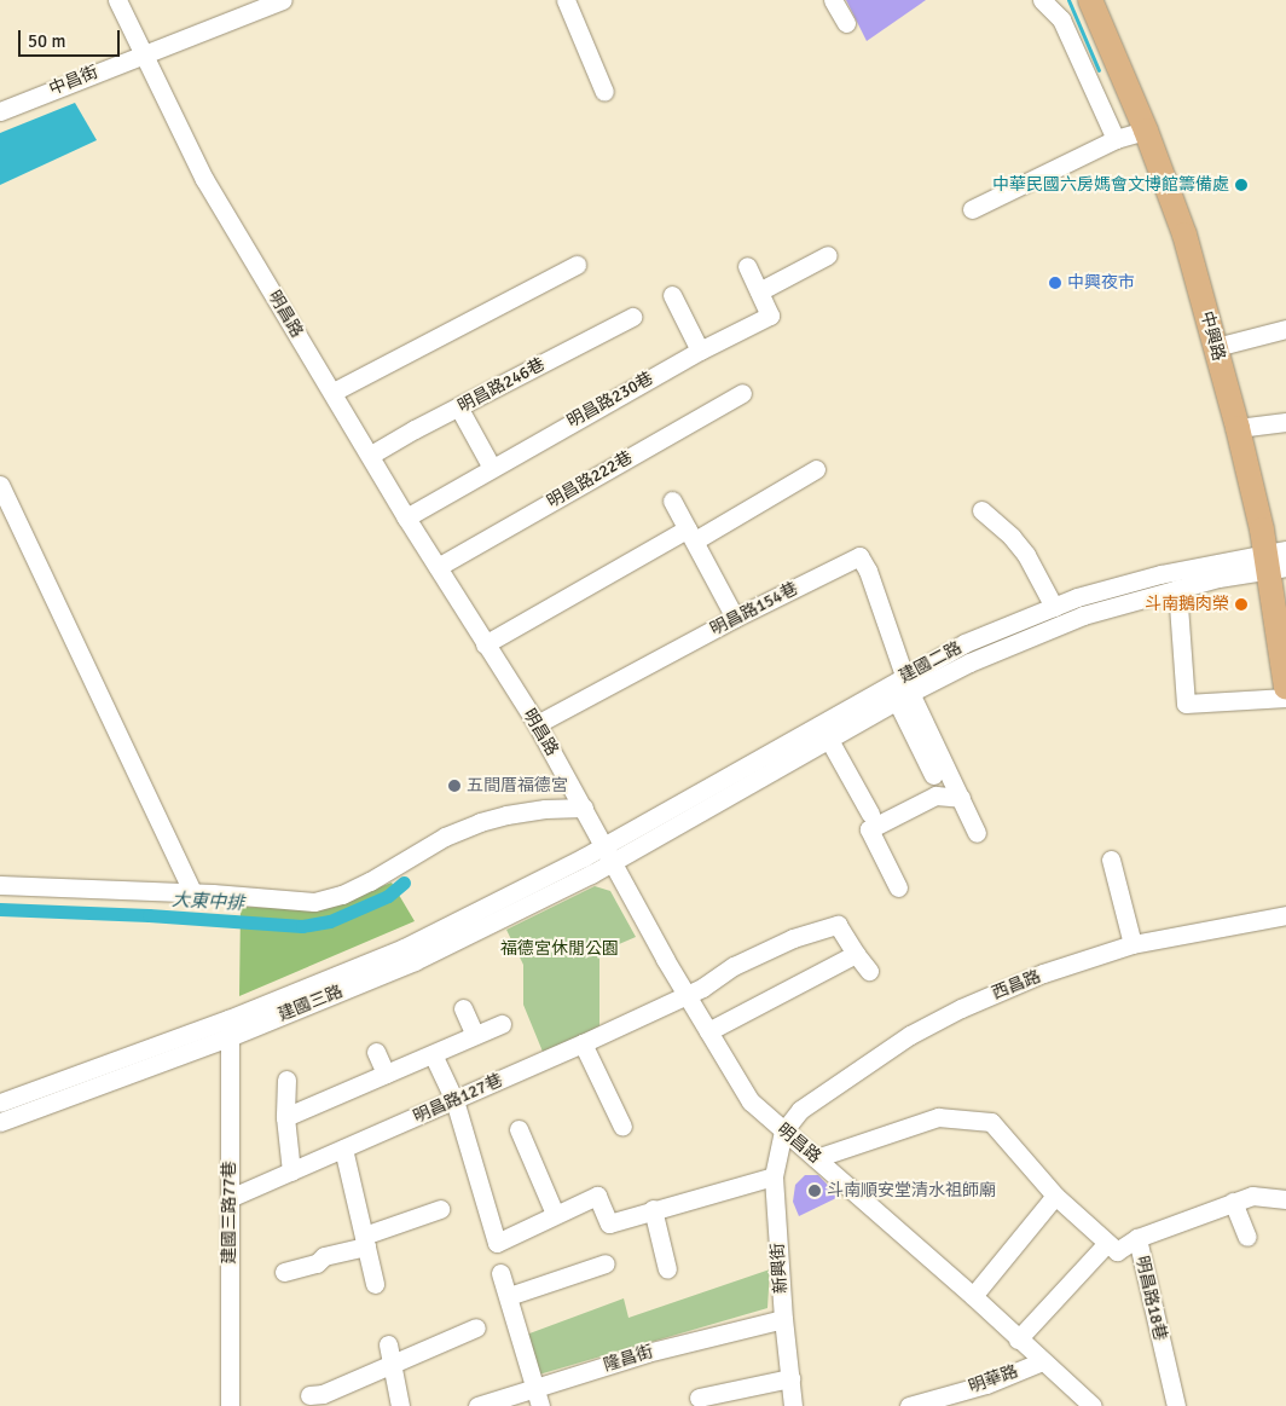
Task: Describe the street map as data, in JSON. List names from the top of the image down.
{
  "streets": {
    "main road": ["中興路"],
    "street": [
      "中昌街",
      "明昌路",
      "明昌路246巷",
      "明昌路230巷",
      "明昌路222巷",
      "明昌路154巷",
      "建國二路",
      "西昌路",
      "建國三路",
      "明昌路127巷",
      "建國三路77巷",
      "新興街",
      "明昌路18巷",
      "隆昌街",
      "明華路"
    ]
  },
  "crossings": [
    ["中昌街", "明昌路"],
    ["明昌路", "明昌路246巷"],
    ["明昌路", "明昌路230巷"],
    ["明昌路", "明昌路222巷"],
    ["明昌路", "明昌路154巷"],
    ["明昌路", "建國二路"],
    ["明昌路", "西昌路"],
    ["明昌路", "建國三路"],
    ["明昌路", "明昌路127巷"],
    ["明昌路", "新興街"],
    ["明昌路", "明華路"],
    ["中興路", "建國二路"],
    ["明昌路154巷", "建國二路"],
    ["建國二路", "建國三路"],
    ["西昌路", "新興街"],
    ["建國三路", "建國三路77巷"],
    ["明昌路127巷", "建國三路77巷"],
    ["新興街", "隆昌街"]
  ],
  "water": ["大東中排"],
  "parks": ["福德宮休閒公園"],
  "places": [
    "中華民國六房媽會文博館籌備處",
    "中興夜市",
    "斗南鵝肉榮",
    "五間厝福德宮",
    "斗南順安堂清水祖師廟"
  ],
  "scale_bar": "50 m"
}
